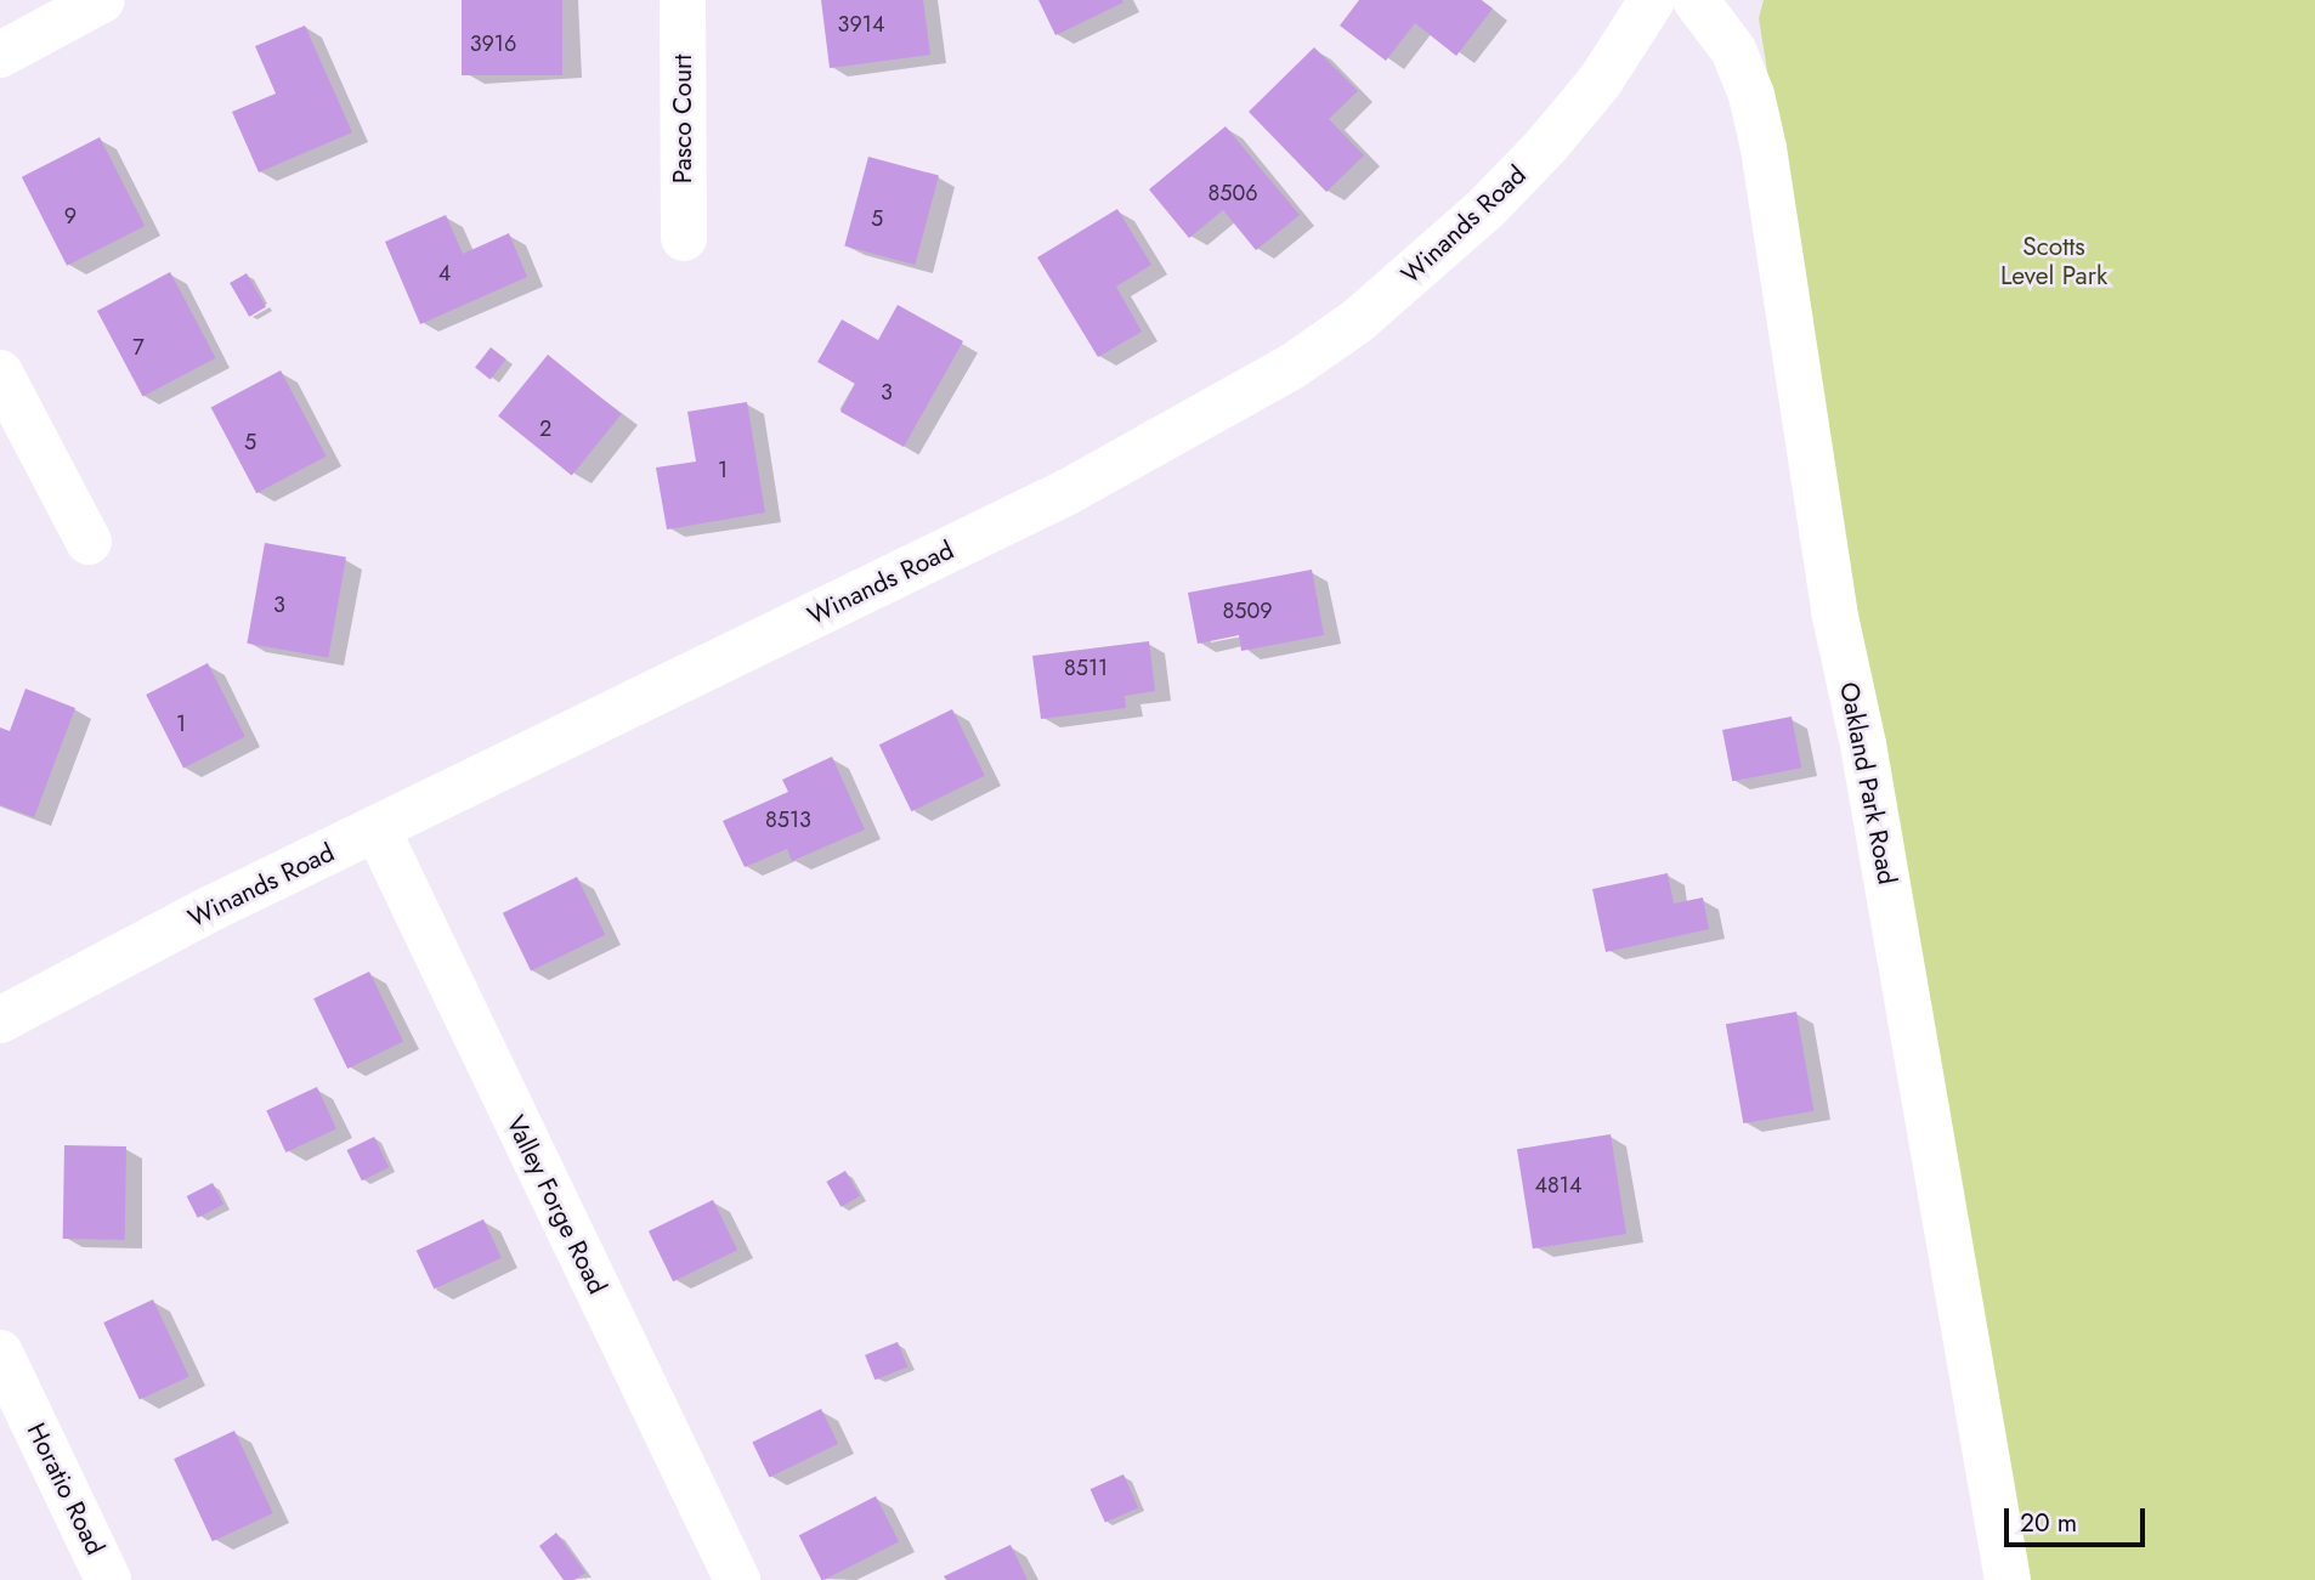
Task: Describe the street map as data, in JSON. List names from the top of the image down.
{
  "streets": {
    "street": [
      "Pasco Court",
      "Winands Road",
      "Oakland Park Road",
      "Valley Forge Road",
      "Horatio Road"
    ]
  },
  "crossings": [
    ["Winands Road", "Valley Forge Road"]
  ],
  "parks": ["Scotts Level Park"],
  "house_numbers": [
    "3914",
    "3916",
    "8506",
    "9",
    "5",
    "4",
    "7",
    "3",
    "2",
    "5",
    "1",
    "3",
    "8509",
    "8511",
    "1",
    "8513",
    "4814"
  ],
  "scale_bar": "20 m"
}
